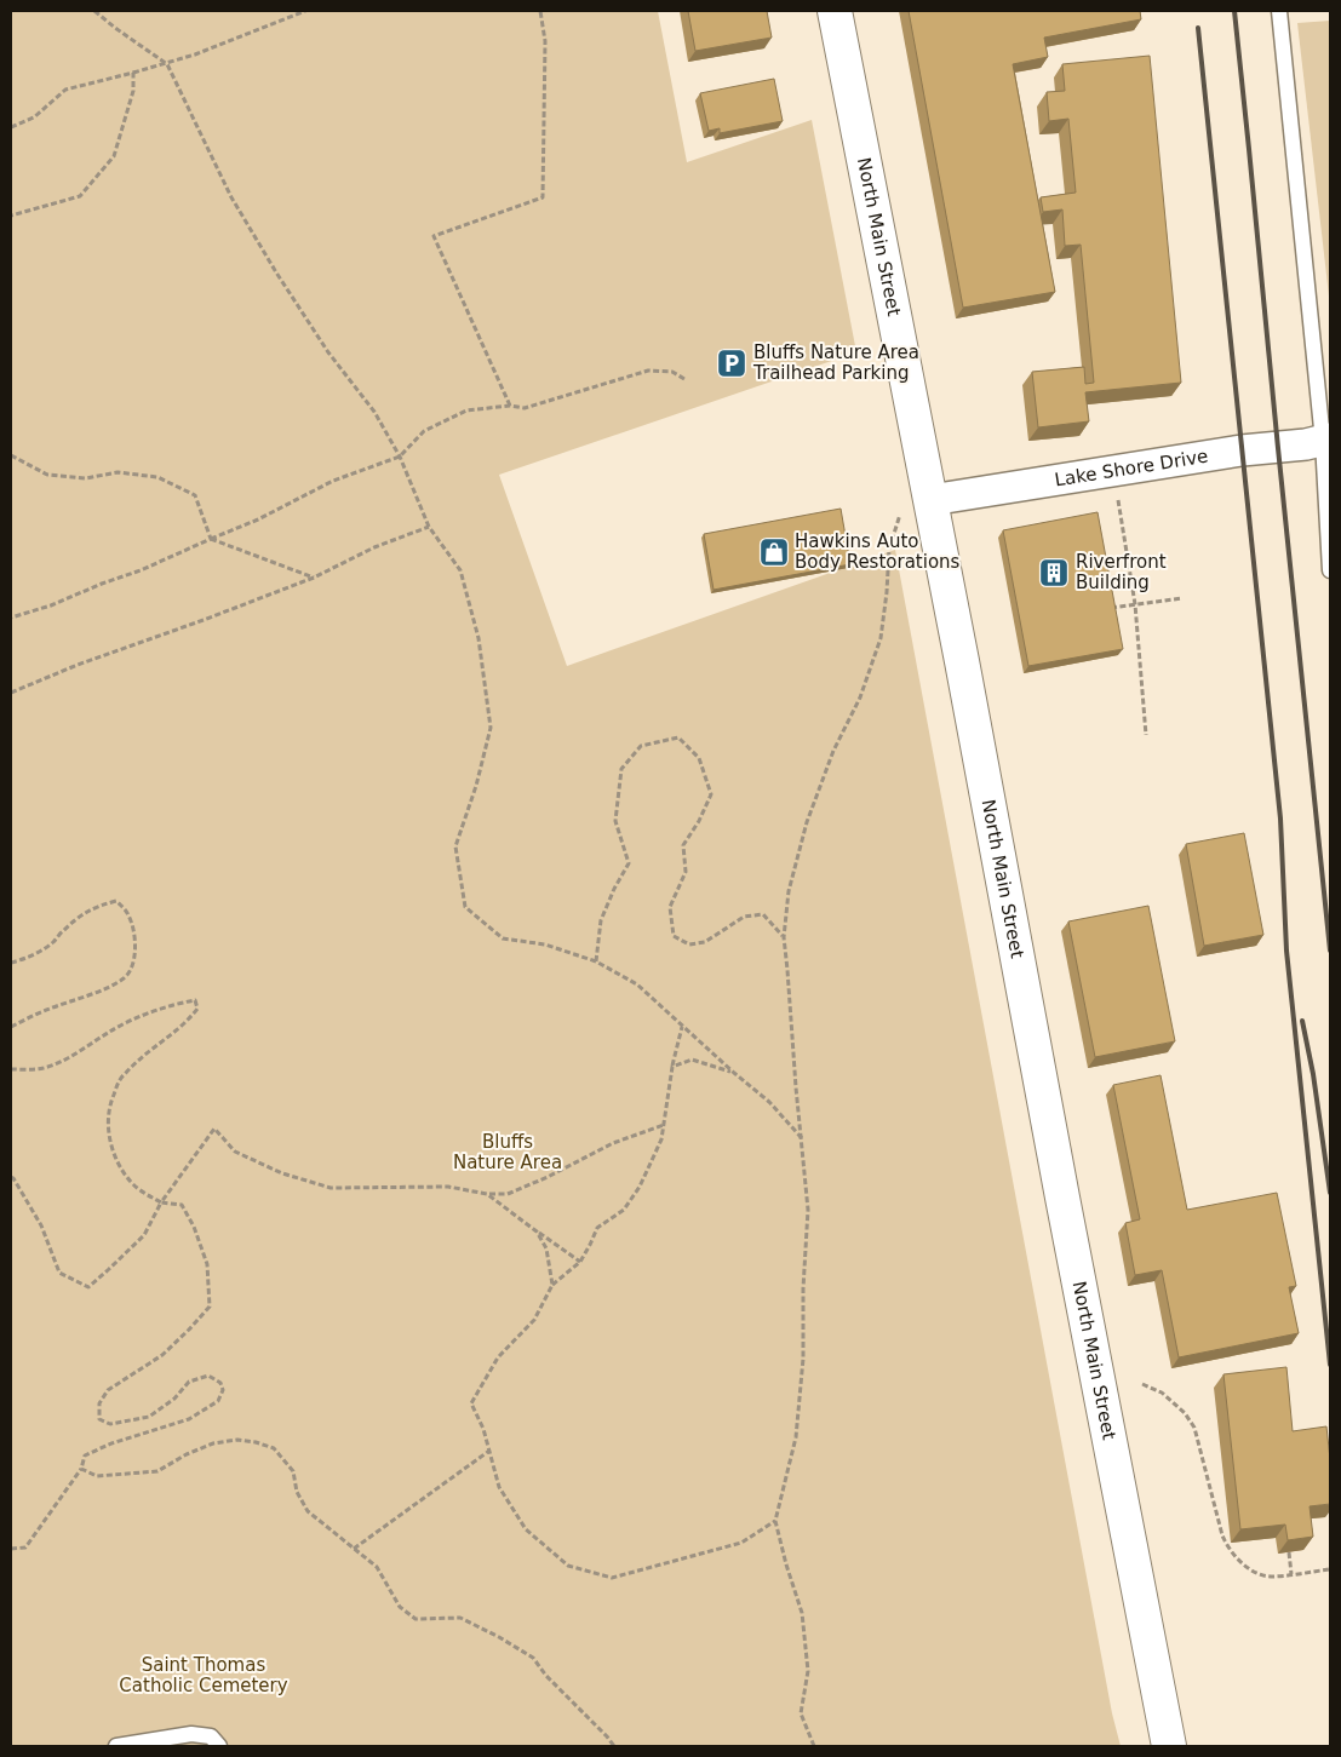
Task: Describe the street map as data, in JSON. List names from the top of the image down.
{
  "streets": {
    "main road": ["North Main Street"],
    "street": ["Lake Shore Drive"]
  },
  "crossings": [
    ["North Main Street", "Lake Shore Drive"]
  ],
  "parks": ["Bluffs Nature Area", "Saint Thomas Catholic Cemetery"],
  "places": {
    "parking": ["Bluffs Nature Area Trailhead Parking"],
    "shop": ["Hawkins Auto Body Restorations"],
    "building": ["Riverfront Building"]
  }
}
